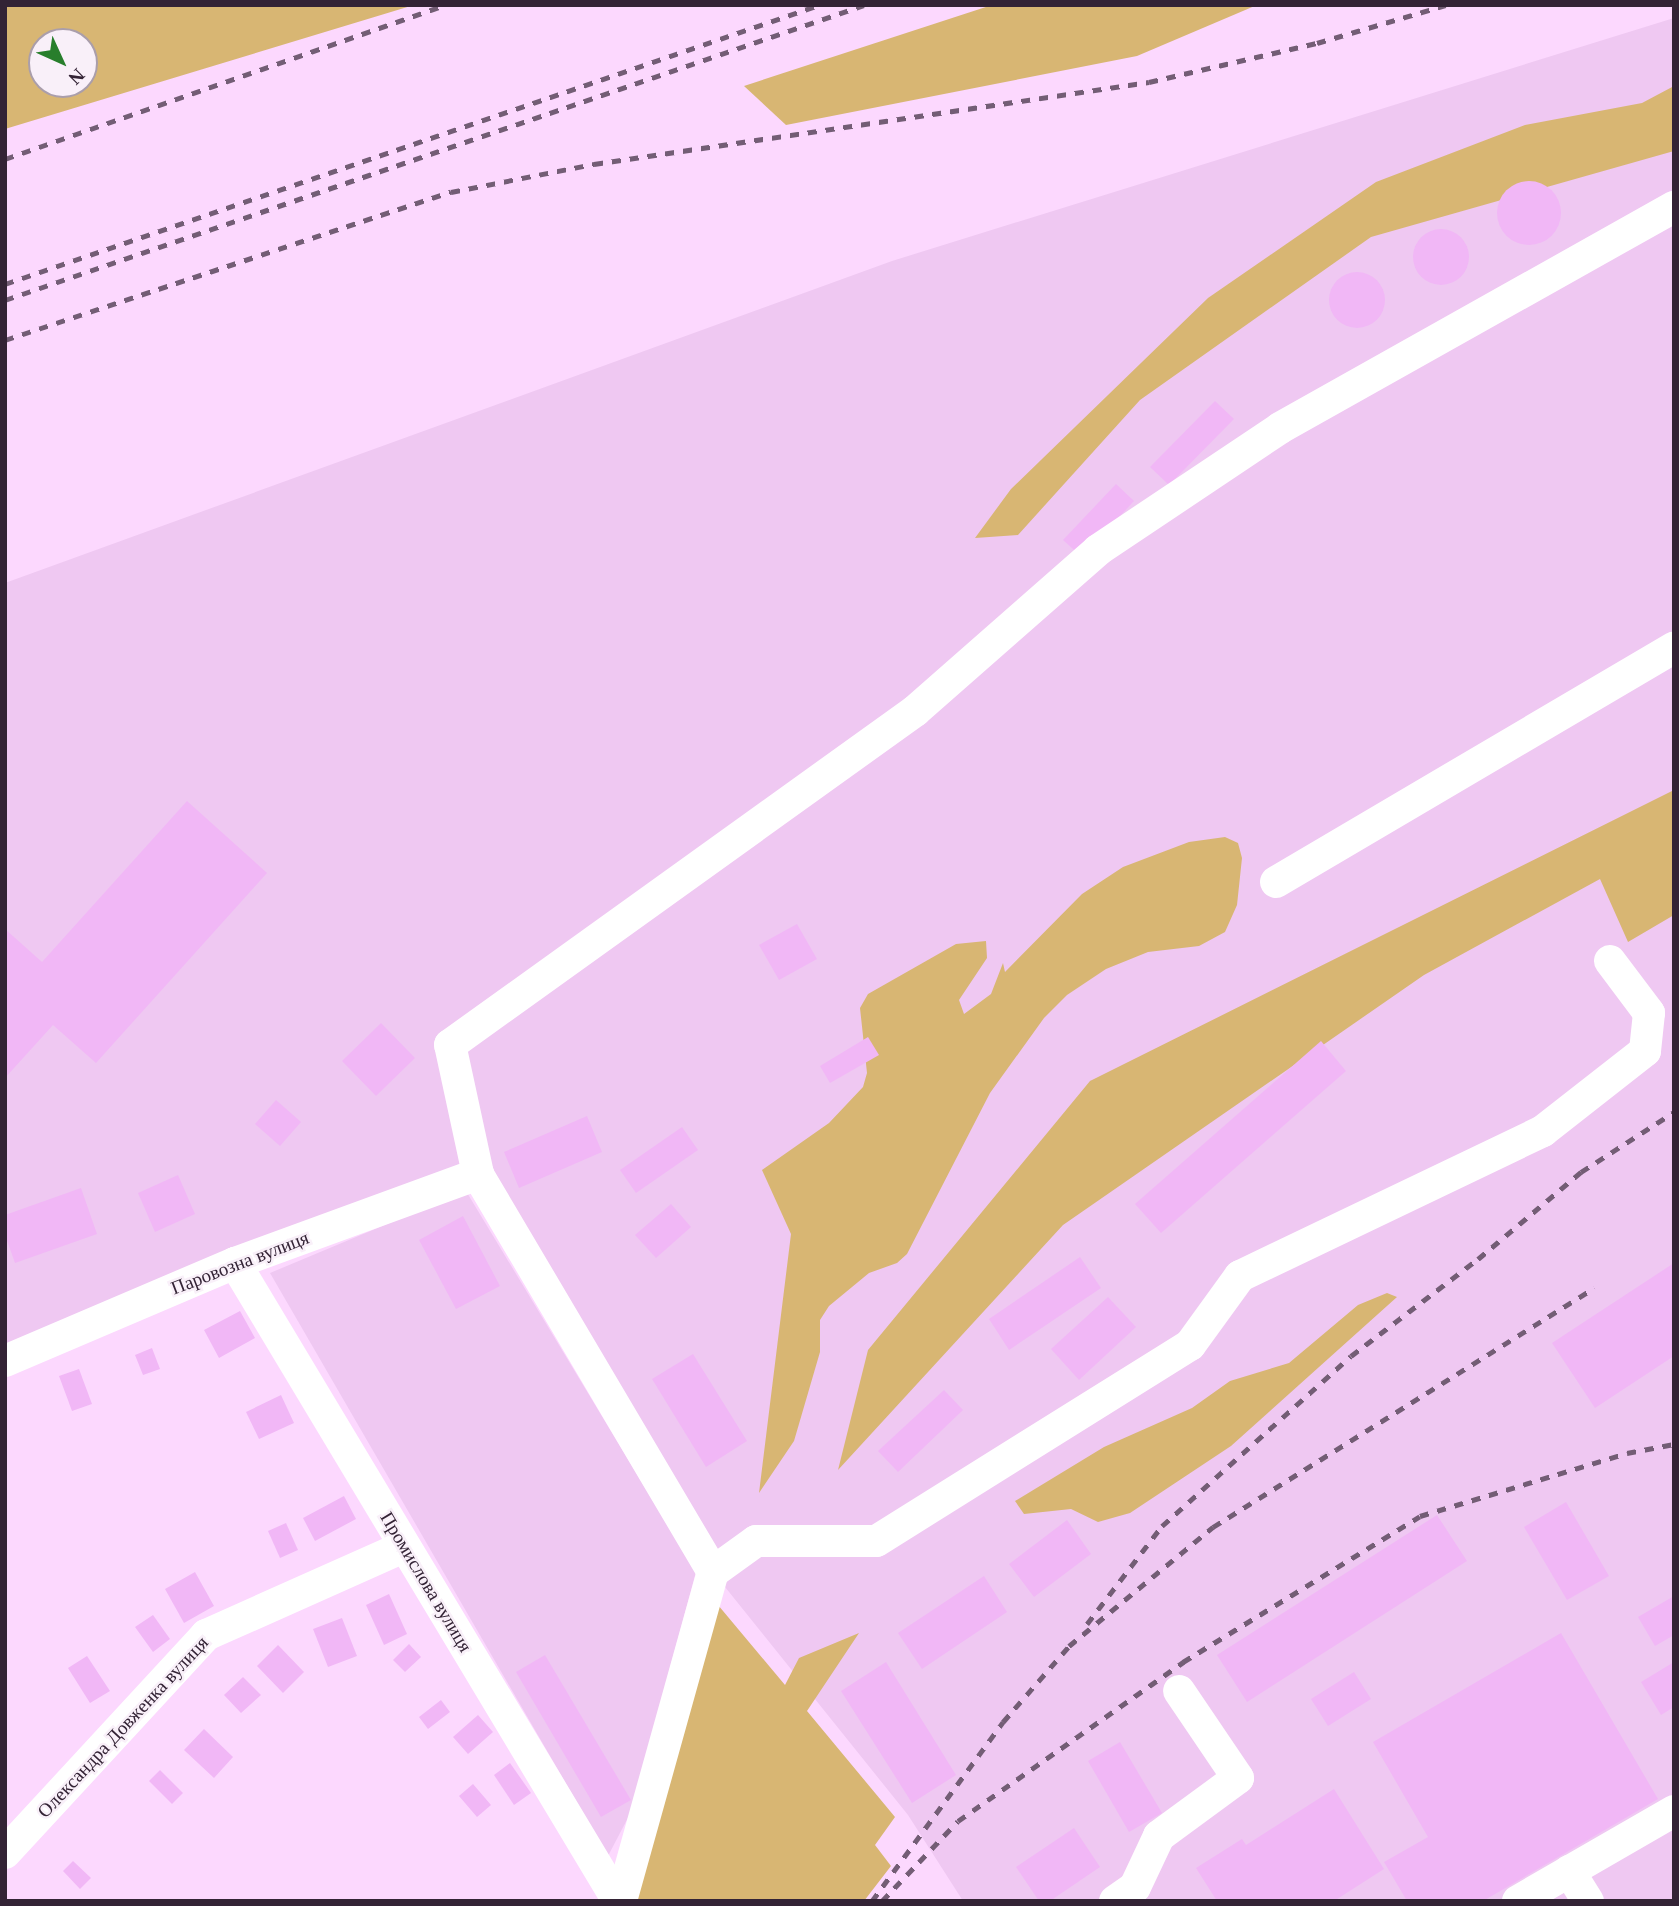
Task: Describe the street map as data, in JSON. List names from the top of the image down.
{
  "streets": {
    "street": ["Паровозна вулиця", "Промислова вулиця", "Олександра Довженка вулиця"]
  },
  "crossings": [
    ["Паровозна вулиця", "Промислова вулиця"],
    ["Промислова вулиця", "Олександра Довженка вулиця"]
  ],
  "north": "bottom right"
}
